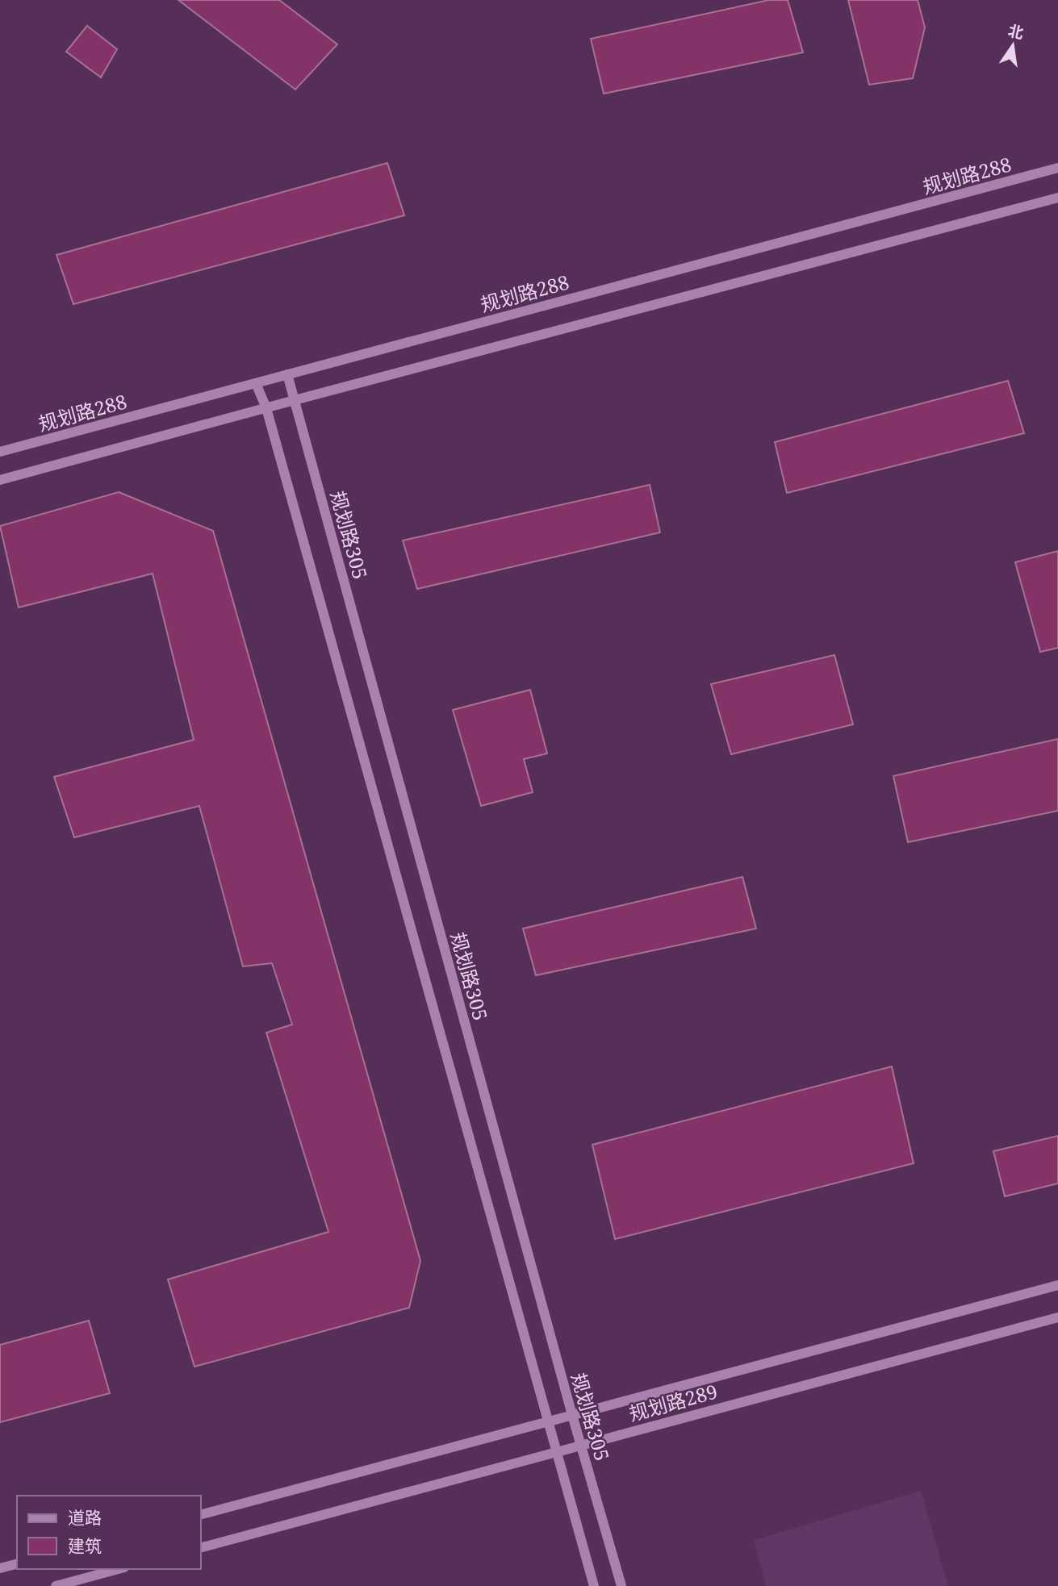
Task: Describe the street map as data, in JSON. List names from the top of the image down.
{
  "streets": {
    "street": ["规划路288", "规划路305", "规划路289"]
  },
  "crossings": [
    ["规划路288", "规划路305"],
    ["规划路305", "规划路289"]
  ],
  "legend": ["道路", "建筑"],
  "north": "top"
}
